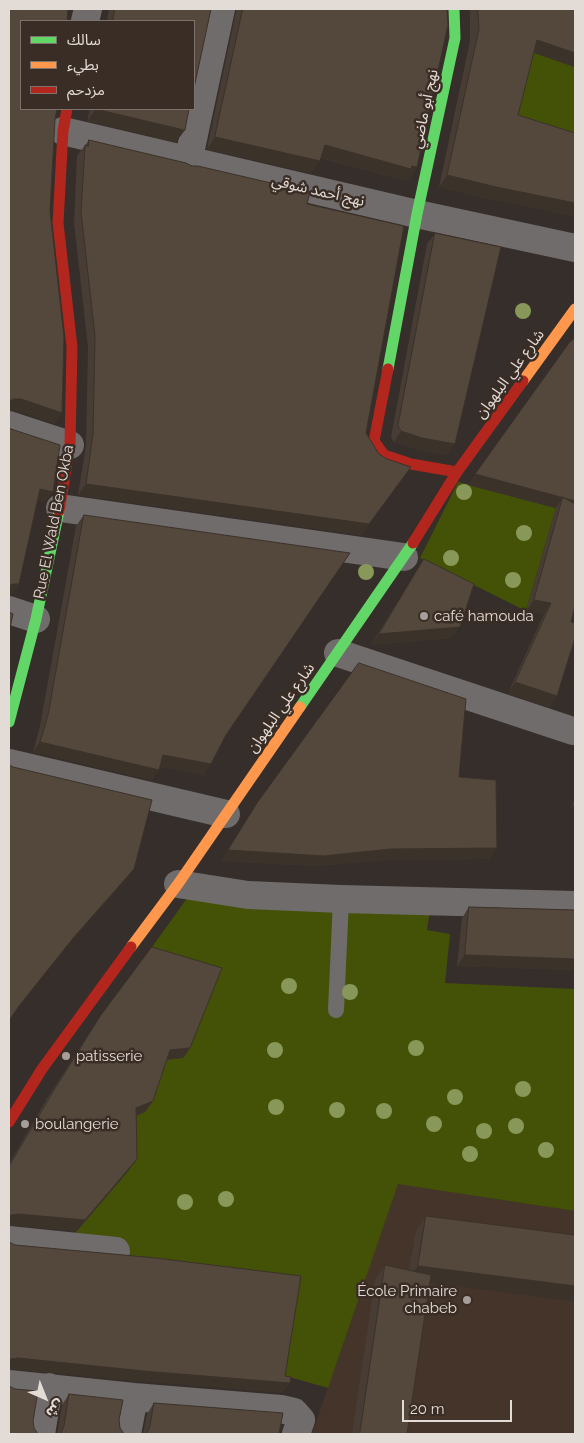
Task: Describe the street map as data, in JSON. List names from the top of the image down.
{
  "streets": {
    "street": [
      "نهج أبو ماضي",
      "نهج أحمد شوقي",
      "شارع علي البلهوان",
      "Rue El Wald Ben Okba"
    ]
  },
  "crossings": [
    ["نهج أبو ماضي", "نهج أحمد شوقي"],
    ["نهج أبو ماضي", "شارع علي البلهوان"],
    ["نهج أحمد شوقي", "Rue El Wald Ben Okba"]
  ],
  "places": [
    "café hamouda",
    "patisserie",
    "boulangerie",
    "École Primaire chabeb"
  ],
  "legend": ["سالك", "بطيء", "مزدحم"],
  "scale_bar": "20 m",
  "north": "bottom right"
}
